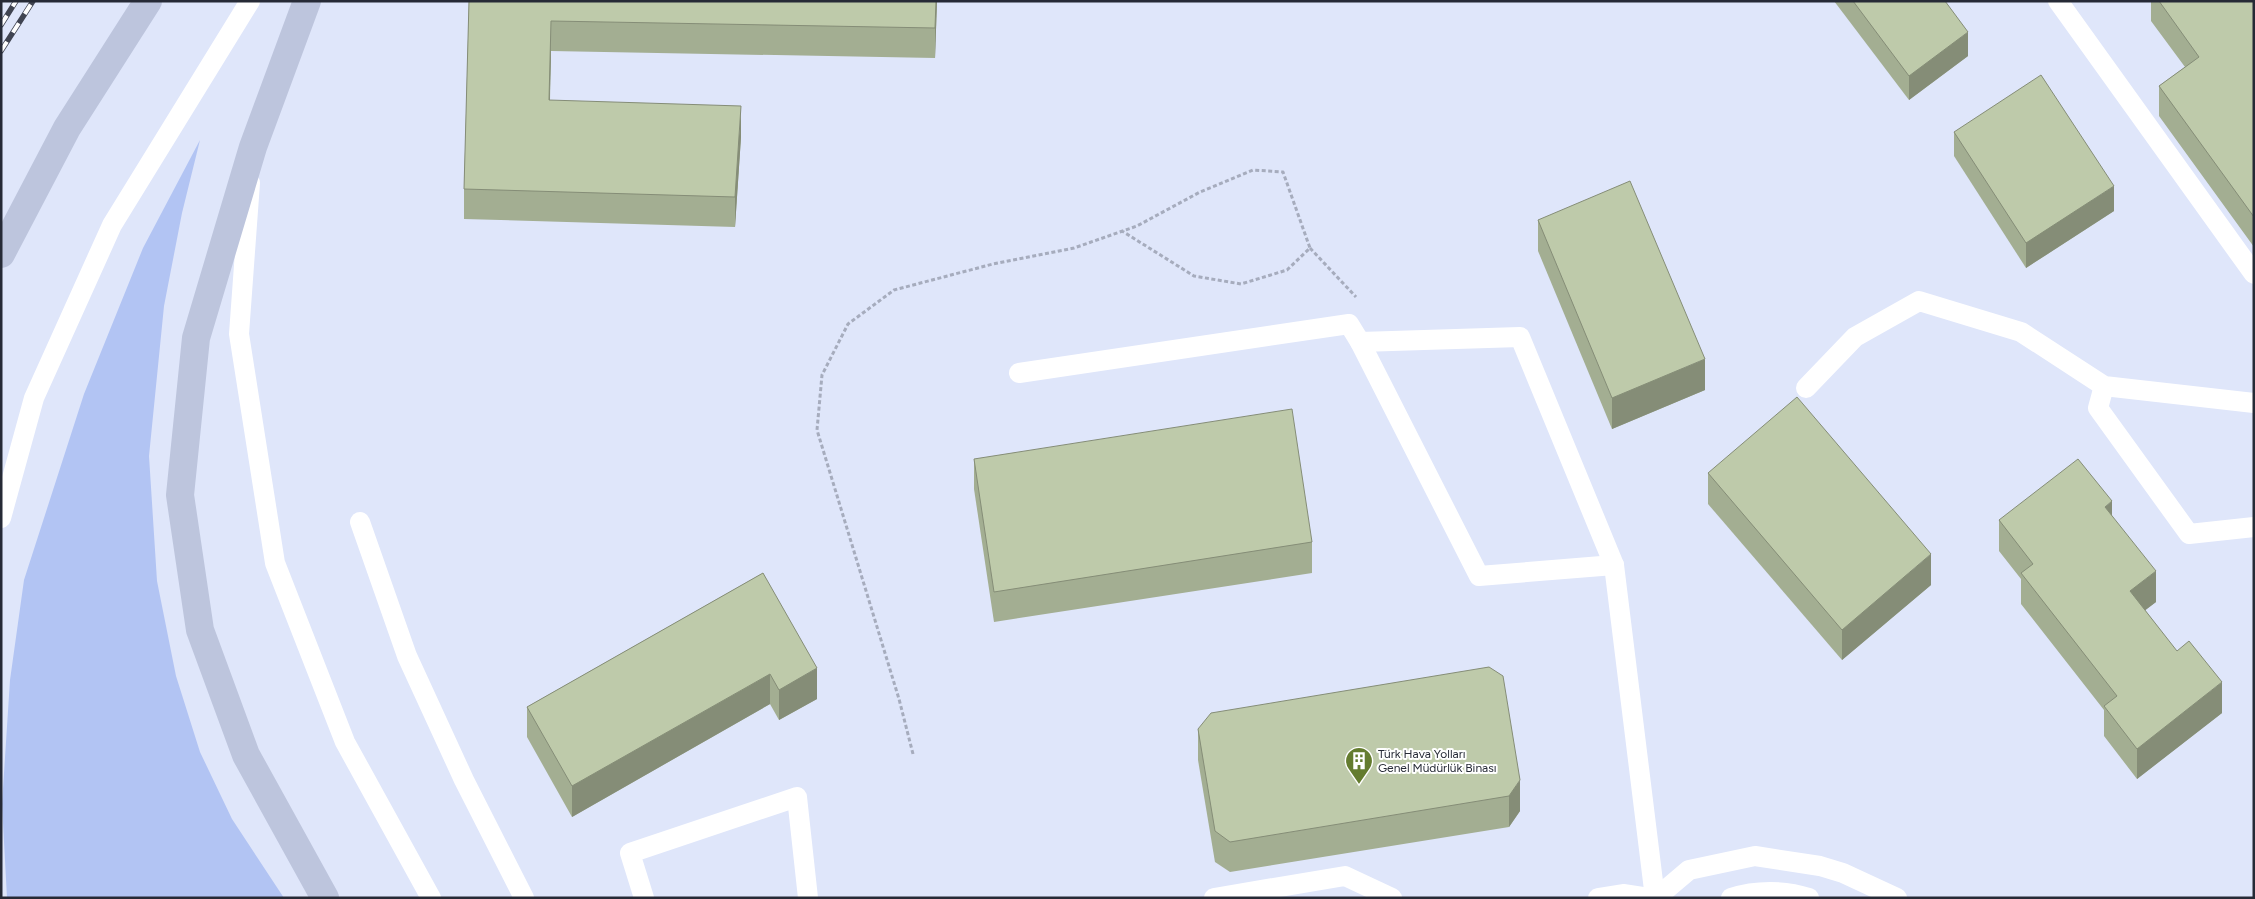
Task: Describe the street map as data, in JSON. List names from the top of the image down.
{
  "places": {
    "building": ["Türk Hava Yolları Genel Müdürlük Binası"]
  }
}
